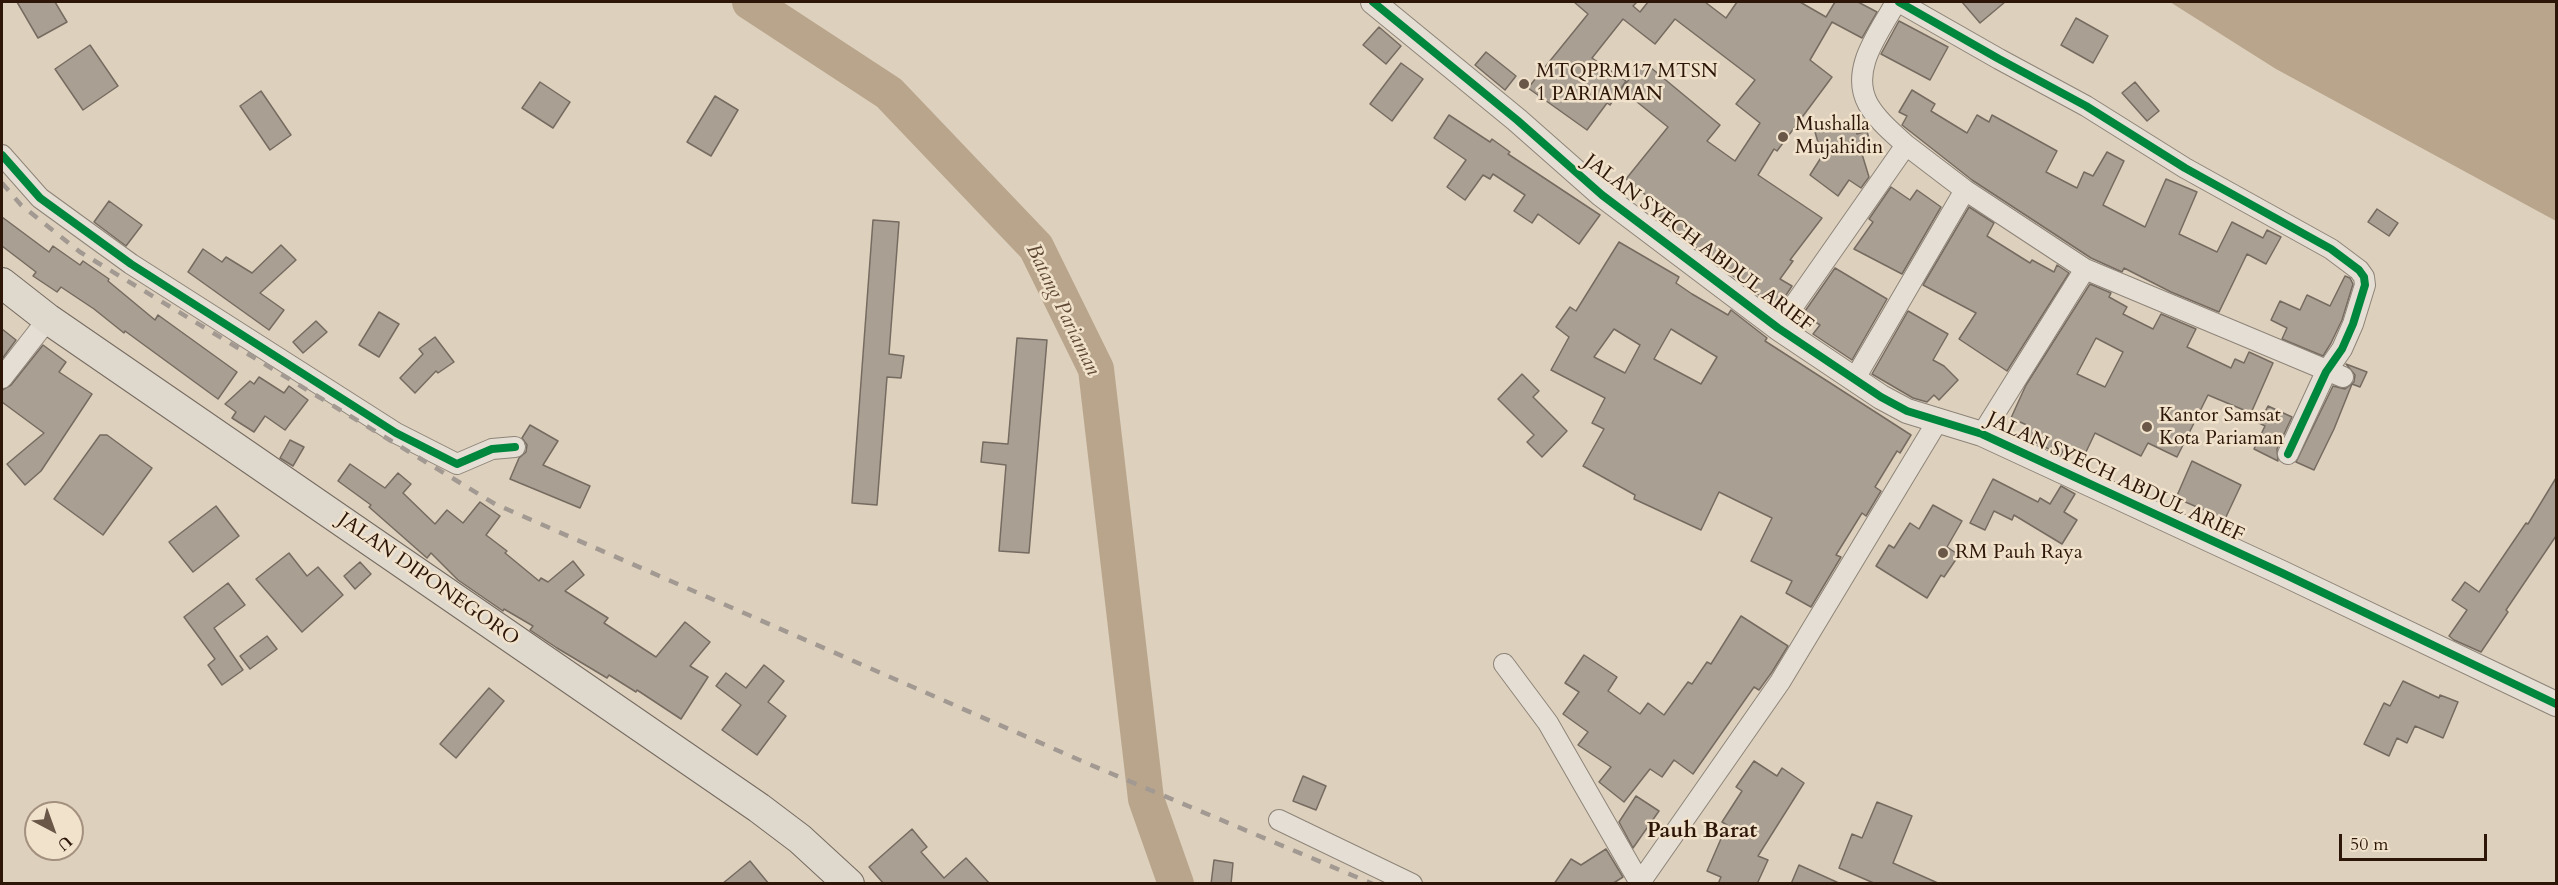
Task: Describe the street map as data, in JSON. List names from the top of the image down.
{
  "streets": {
    "main road": ["JALAN DIPONEGORO"],
    "street": ["JALAN SYECH ABDUL ARIEF"]
  },
  "districts": ["Pauh Barat"],
  "water": ["Batang Pariaman"],
  "places": [
    "MTQPRM17 MTSN 1 PARIAMAN",
    "Mushalla Mujahidin",
    "Kantor Samsat Kota Pariaman",
    "RM Pauh Raya"
  ],
  "scale_bar": "50 m",
  "north": "bottom right"
}
